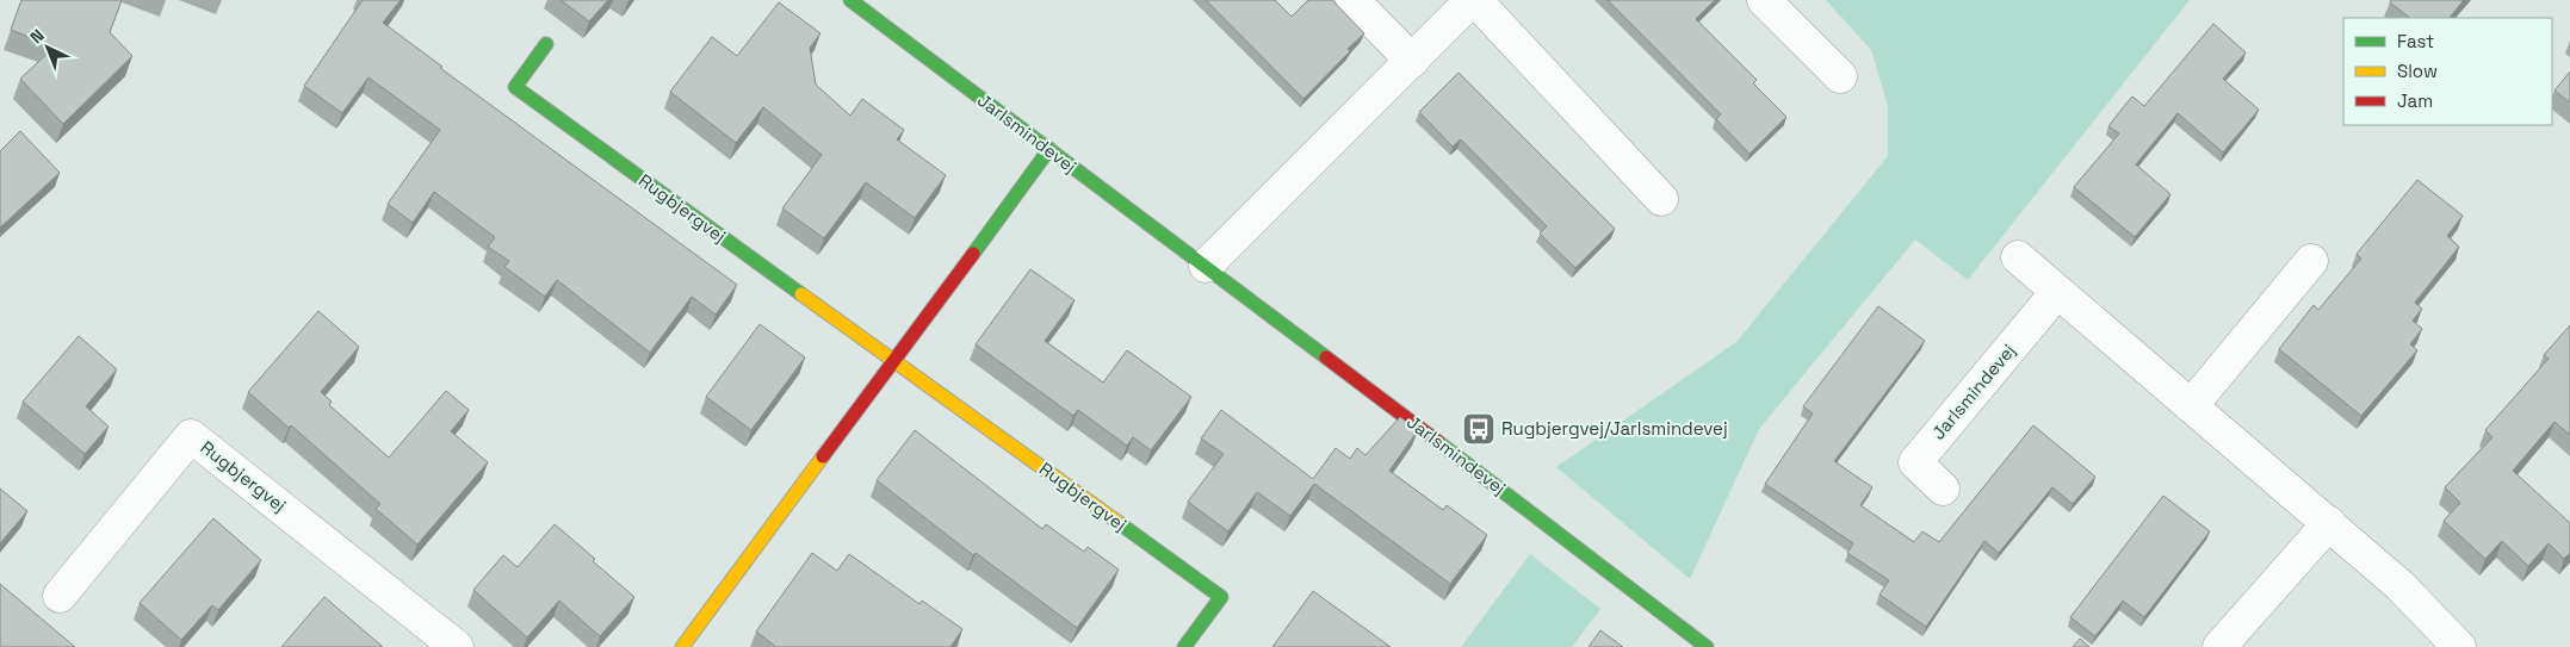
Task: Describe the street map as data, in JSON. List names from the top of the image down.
{
  "streets": {
    "street": ["Jarlsmindevej", "Rugbjergvej"]
  },
  "places": {
    "bus stop": ["Rugbjergvej/Jarlsmindevej"]
  },
  "legend": ["Fast", "Slow", "Jam"],
  "north": "top left"
}
